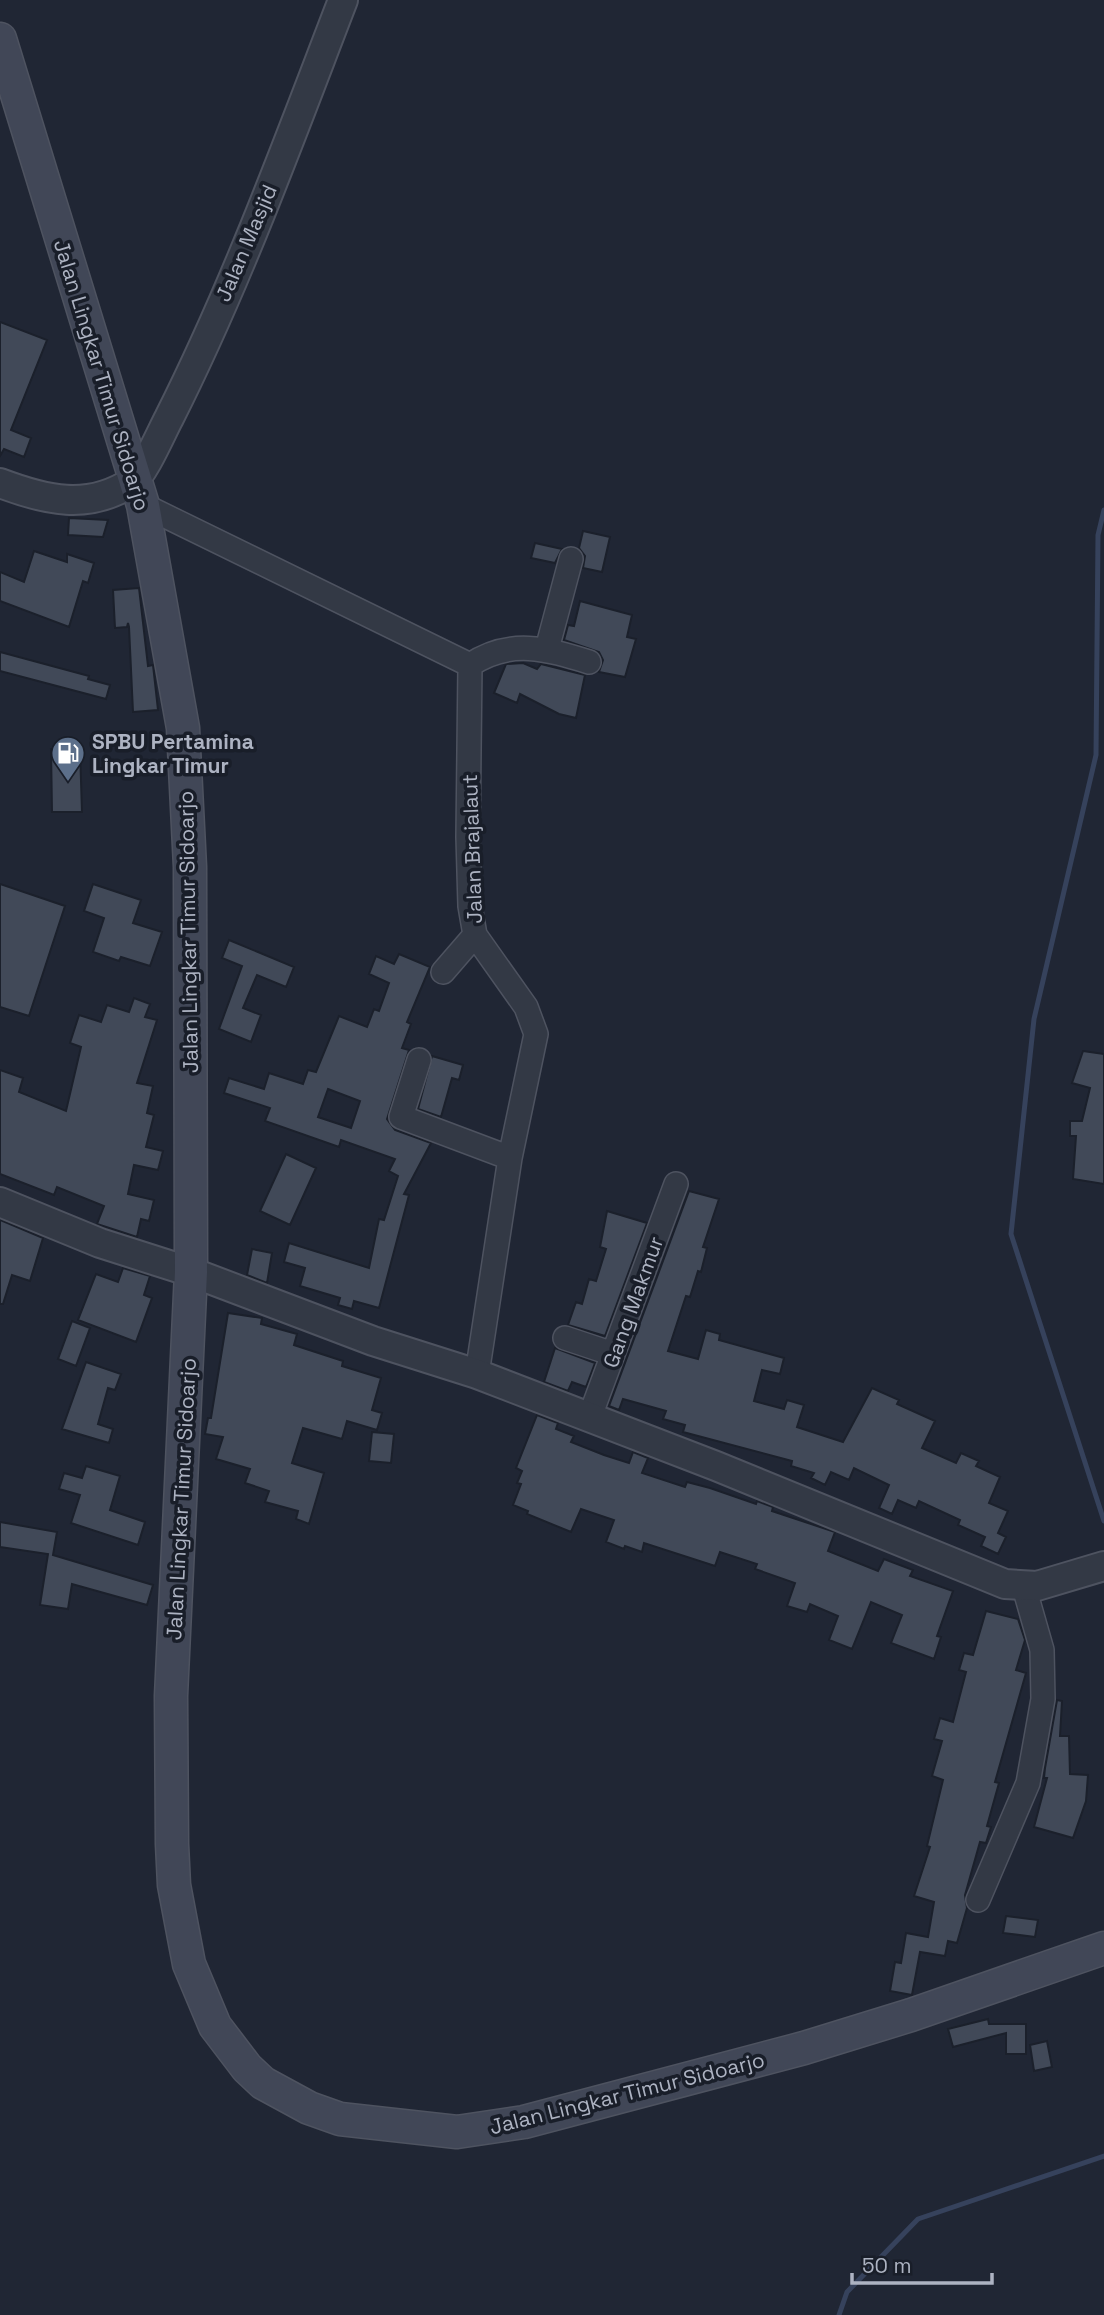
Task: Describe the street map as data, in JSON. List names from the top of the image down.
{
  "streets": {
    "main road": ["Jalan Lingkar Timur Sidoarjo"],
    "street": ["Jalan Masjid", "Jalan Brajalaut", "Gang Makmur"]
  },
  "crossings": [
    ["Jalan Masjid", "Jalan Lingkar Timur Sidoarjo"]
  ],
  "places": {
    "fuel station": ["SPBU Pertamina Lingkar Timur"]
  },
  "scale_bar": "50 m"
}
